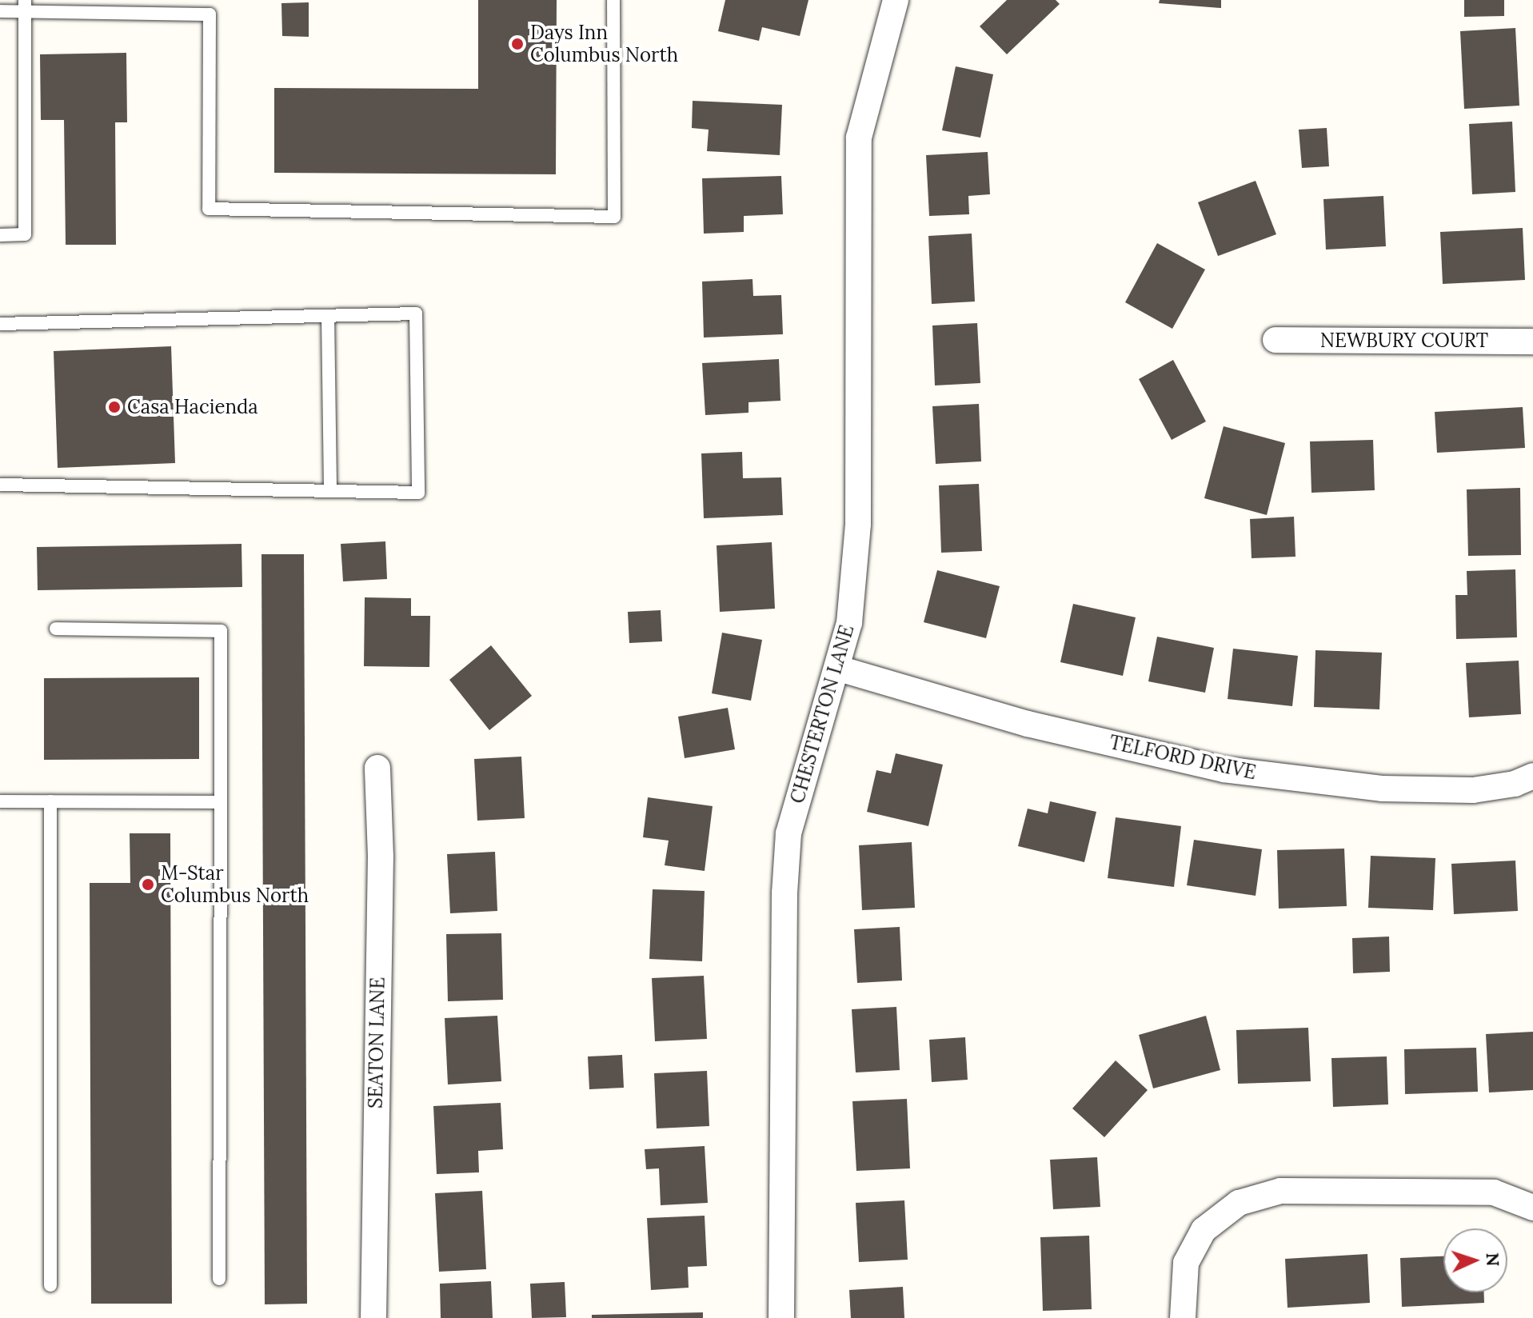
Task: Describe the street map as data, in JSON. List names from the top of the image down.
{
  "streets": {
    "street": [
      "NEWBURY COURT",
      "CHESTERTON LANE",
      "TELFORD DRIVE",
      "SEATON LANE"
    ]
  },
  "crossings": [
    ["CHESTERTON LANE", "TELFORD DRIVE"]
  ],
  "places": ["Days Inn Columbus North", "Casa Hacienda", "M-Star Columbus North"],
  "north": "right"
}
